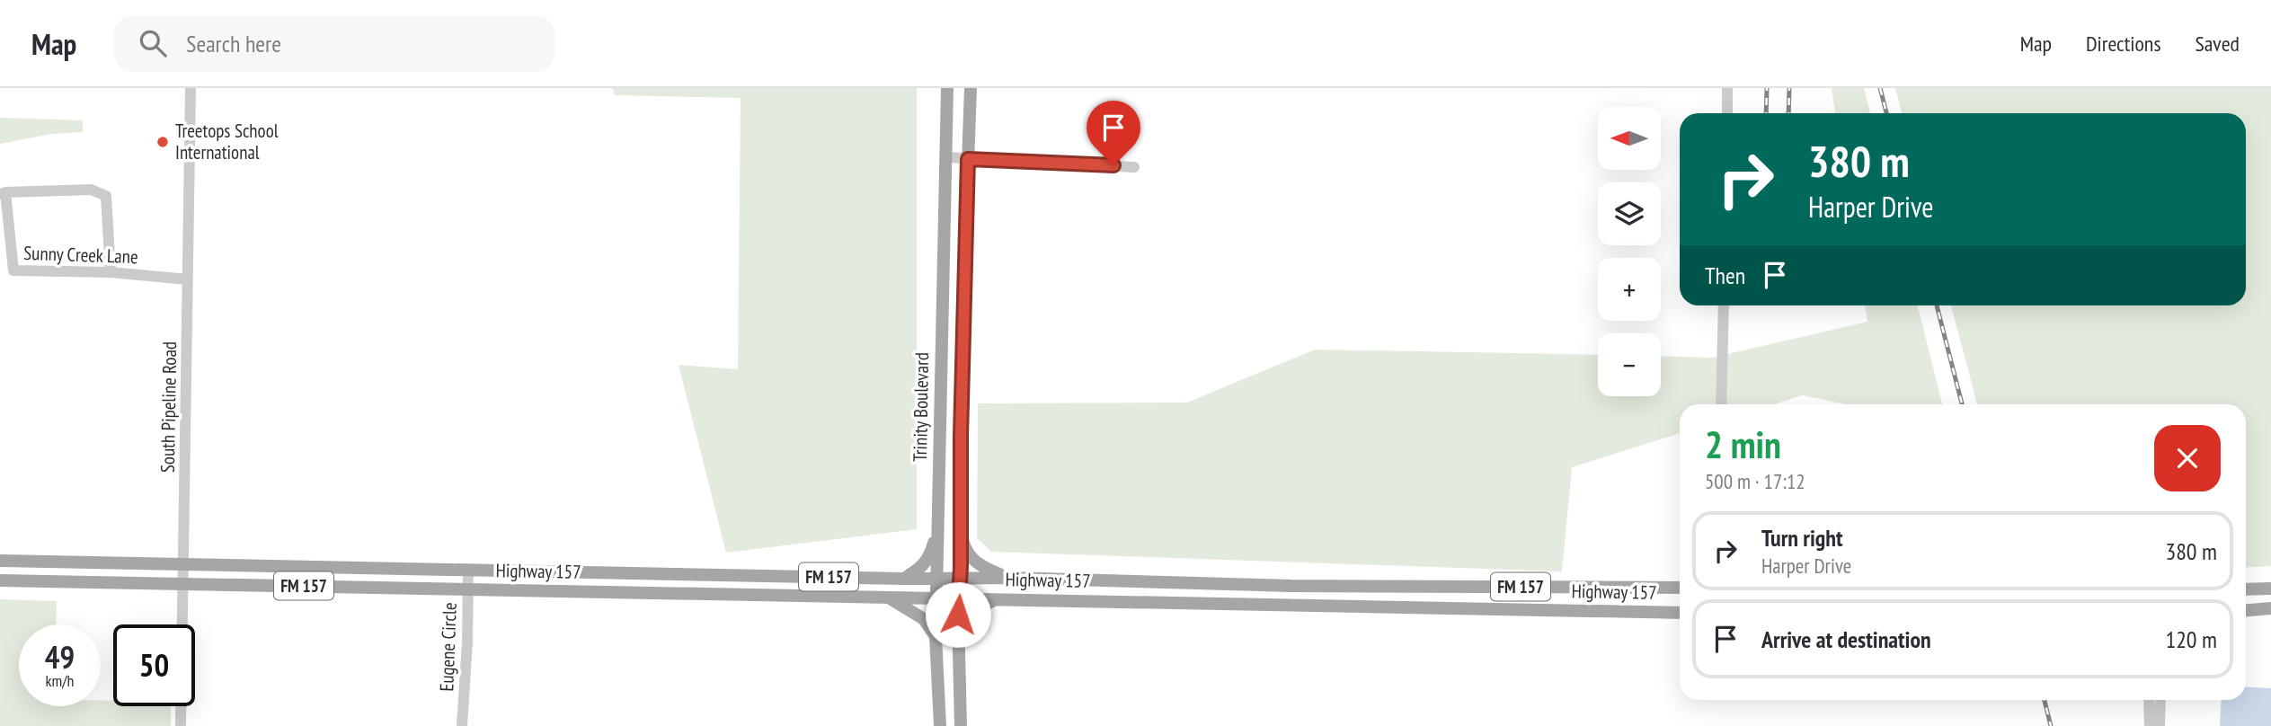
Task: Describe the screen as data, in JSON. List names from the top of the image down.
{
  "streets": {
    "main road": ["Trinity Boulevard", "Highway 157", "FM 157"],
    "street": ["Sunny Creek Lane", "South Pipeline Road", "Eugene Circle"]
  },
  "crossings": [
    ["Sunny Creek Lane", "South Pipeline Road"],
    ["South Pipeline Road", "Highway 157"],
    ["South Pipeline Road", "FM 157"],
    ["Trinity Boulevard", "Highway 157"],
    ["Highway 157", "FM 157"],
    ["Highway 157", "Eugene Circle"]
  ],
  "places": ["Treetops School International"],
  "north": "left",
  "page": {
    "header": "Map",
    "search": "Search here",
    "nav": ["Map", "Directions", "Saved"],
    "map_buttons": ["+", "−"],
    "turn": ["380 m", "Harper Drive"],
    "then": "Then",
    "heading": ["2 min", "500 m · 17:12"],
    "list": [
      {
        "name": "Turn right",
        "note": "Harper Drive",
        "value": "380 m"
      },
      {
        "name": "Arrive at destination",
        "value": "120 m"
      }
    ],
    "speed": "49 km/h",
    "limit": "50"
  }
}
